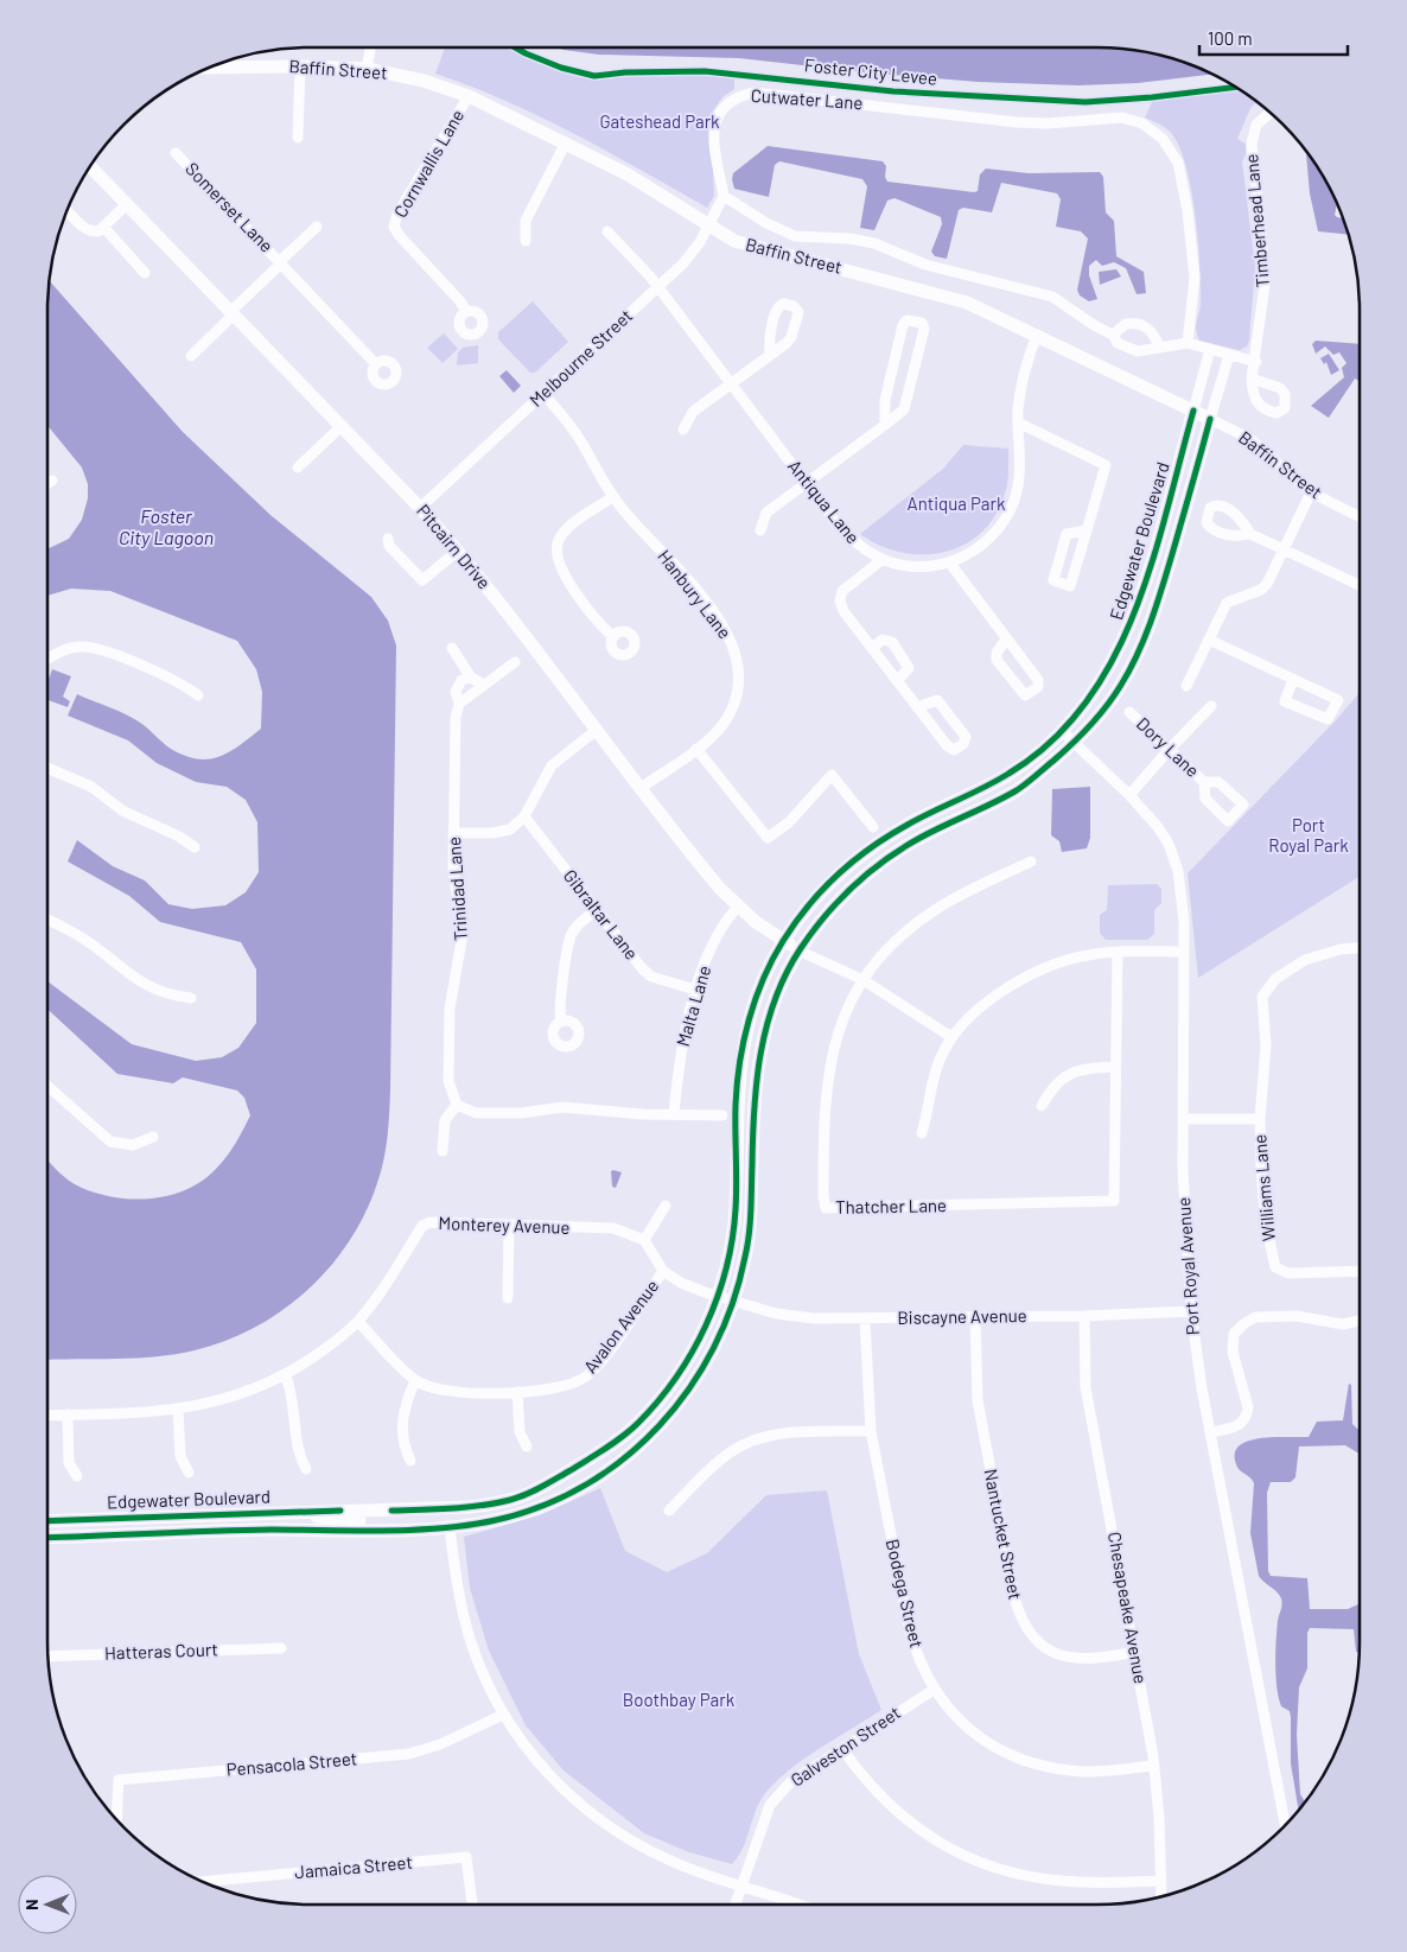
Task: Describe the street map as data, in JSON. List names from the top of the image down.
{
  "streets": {
    "street": [
      "Baffin Street",
      "Cutwater Lane",
      "Cornwallis Lane",
      "Somerset Lane",
      "Timberhead Lane",
      "Melbourne Street",
      "Antiqua Lane",
      "Edgewater Boulevard",
      "Pitcairn Drive",
      "Hanbury Lane",
      "Dory Lane",
      "Trinidad Lane",
      "Gibraltar Lane",
      "Malta Lane",
      "Williams Lane",
      "Thatcher Lane",
      "Monterey Avenue",
      "Port Royal Avenue",
      "Biscayne Avenue",
      "Avalon Avenue",
      "Nantucket Street",
      "Bodega Street",
      "Chesapeake Avenue",
      "Hatteras Court",
      "Galveston Street",
      "Pensacola Street",
      "Jamaica Street"
    ],
    "cycle path": ["Foster City Levee"]
  },
  "crossings": [
    ["Baffin Street", "Cornwallis Lane"],
    ["Baffin Street", "Melbourne Street"],
    ["Baffin Street", "Antiqua Lane"],
    ["Baffin Street", "Edgewater Boulevard"],
    ["Cutwater Lane", "Melbourne Street"],
    ["Somerset Lane", "Pitcairn Drive"],
    ["Melbourne Street", "Antiqua Lane"],
    ["Melbourne Street", "Pitcairn Drive"],
    ["Melbourne Street", "Hanbury Lane"],
    ["Edgewater Boulevard", "Pitcairn Drive"],
    ["Edgewater Boulevard", "Port Royal Avenue"],
    ["Edgewater Boulevard", "Biscayne Avenue"],
    ["Pitcairn Drive", "Hanbury Lane"],
    ["Pitcairn Drive", "Malta Lane"],
    ["Gibraltar Lane", "Malta Lane"],
    ["Williams Lane", "Port Royal Avenue"],
    ["Monterey Avenue", "Avalon Avenue"],
    ["Port Royal Avenue", "Biscayne Avenue"],
    ["Biscayne Avenue", "Nantucket Street"],
    ["Biscayne Avenue", "Bodega Street"],
    ["Biscayne Avenue", "Chesapeake Avenue"],
    ["Nantucket Street", "Chesapeake Avenue"],
    ["Bodega Street", "Chesapeake Avenue"],
    ["Bodega Street", "Galveston Street"]
  ],
  "water": ["Foster City Lagoon"],
  "parks": [
    "Gateshead Park",
    "Antiqua Park",
    "Port Royal Park",
    "Boothbay Park"
  ],
  "scale_bar": "100 m",
  "north": "left"
}
